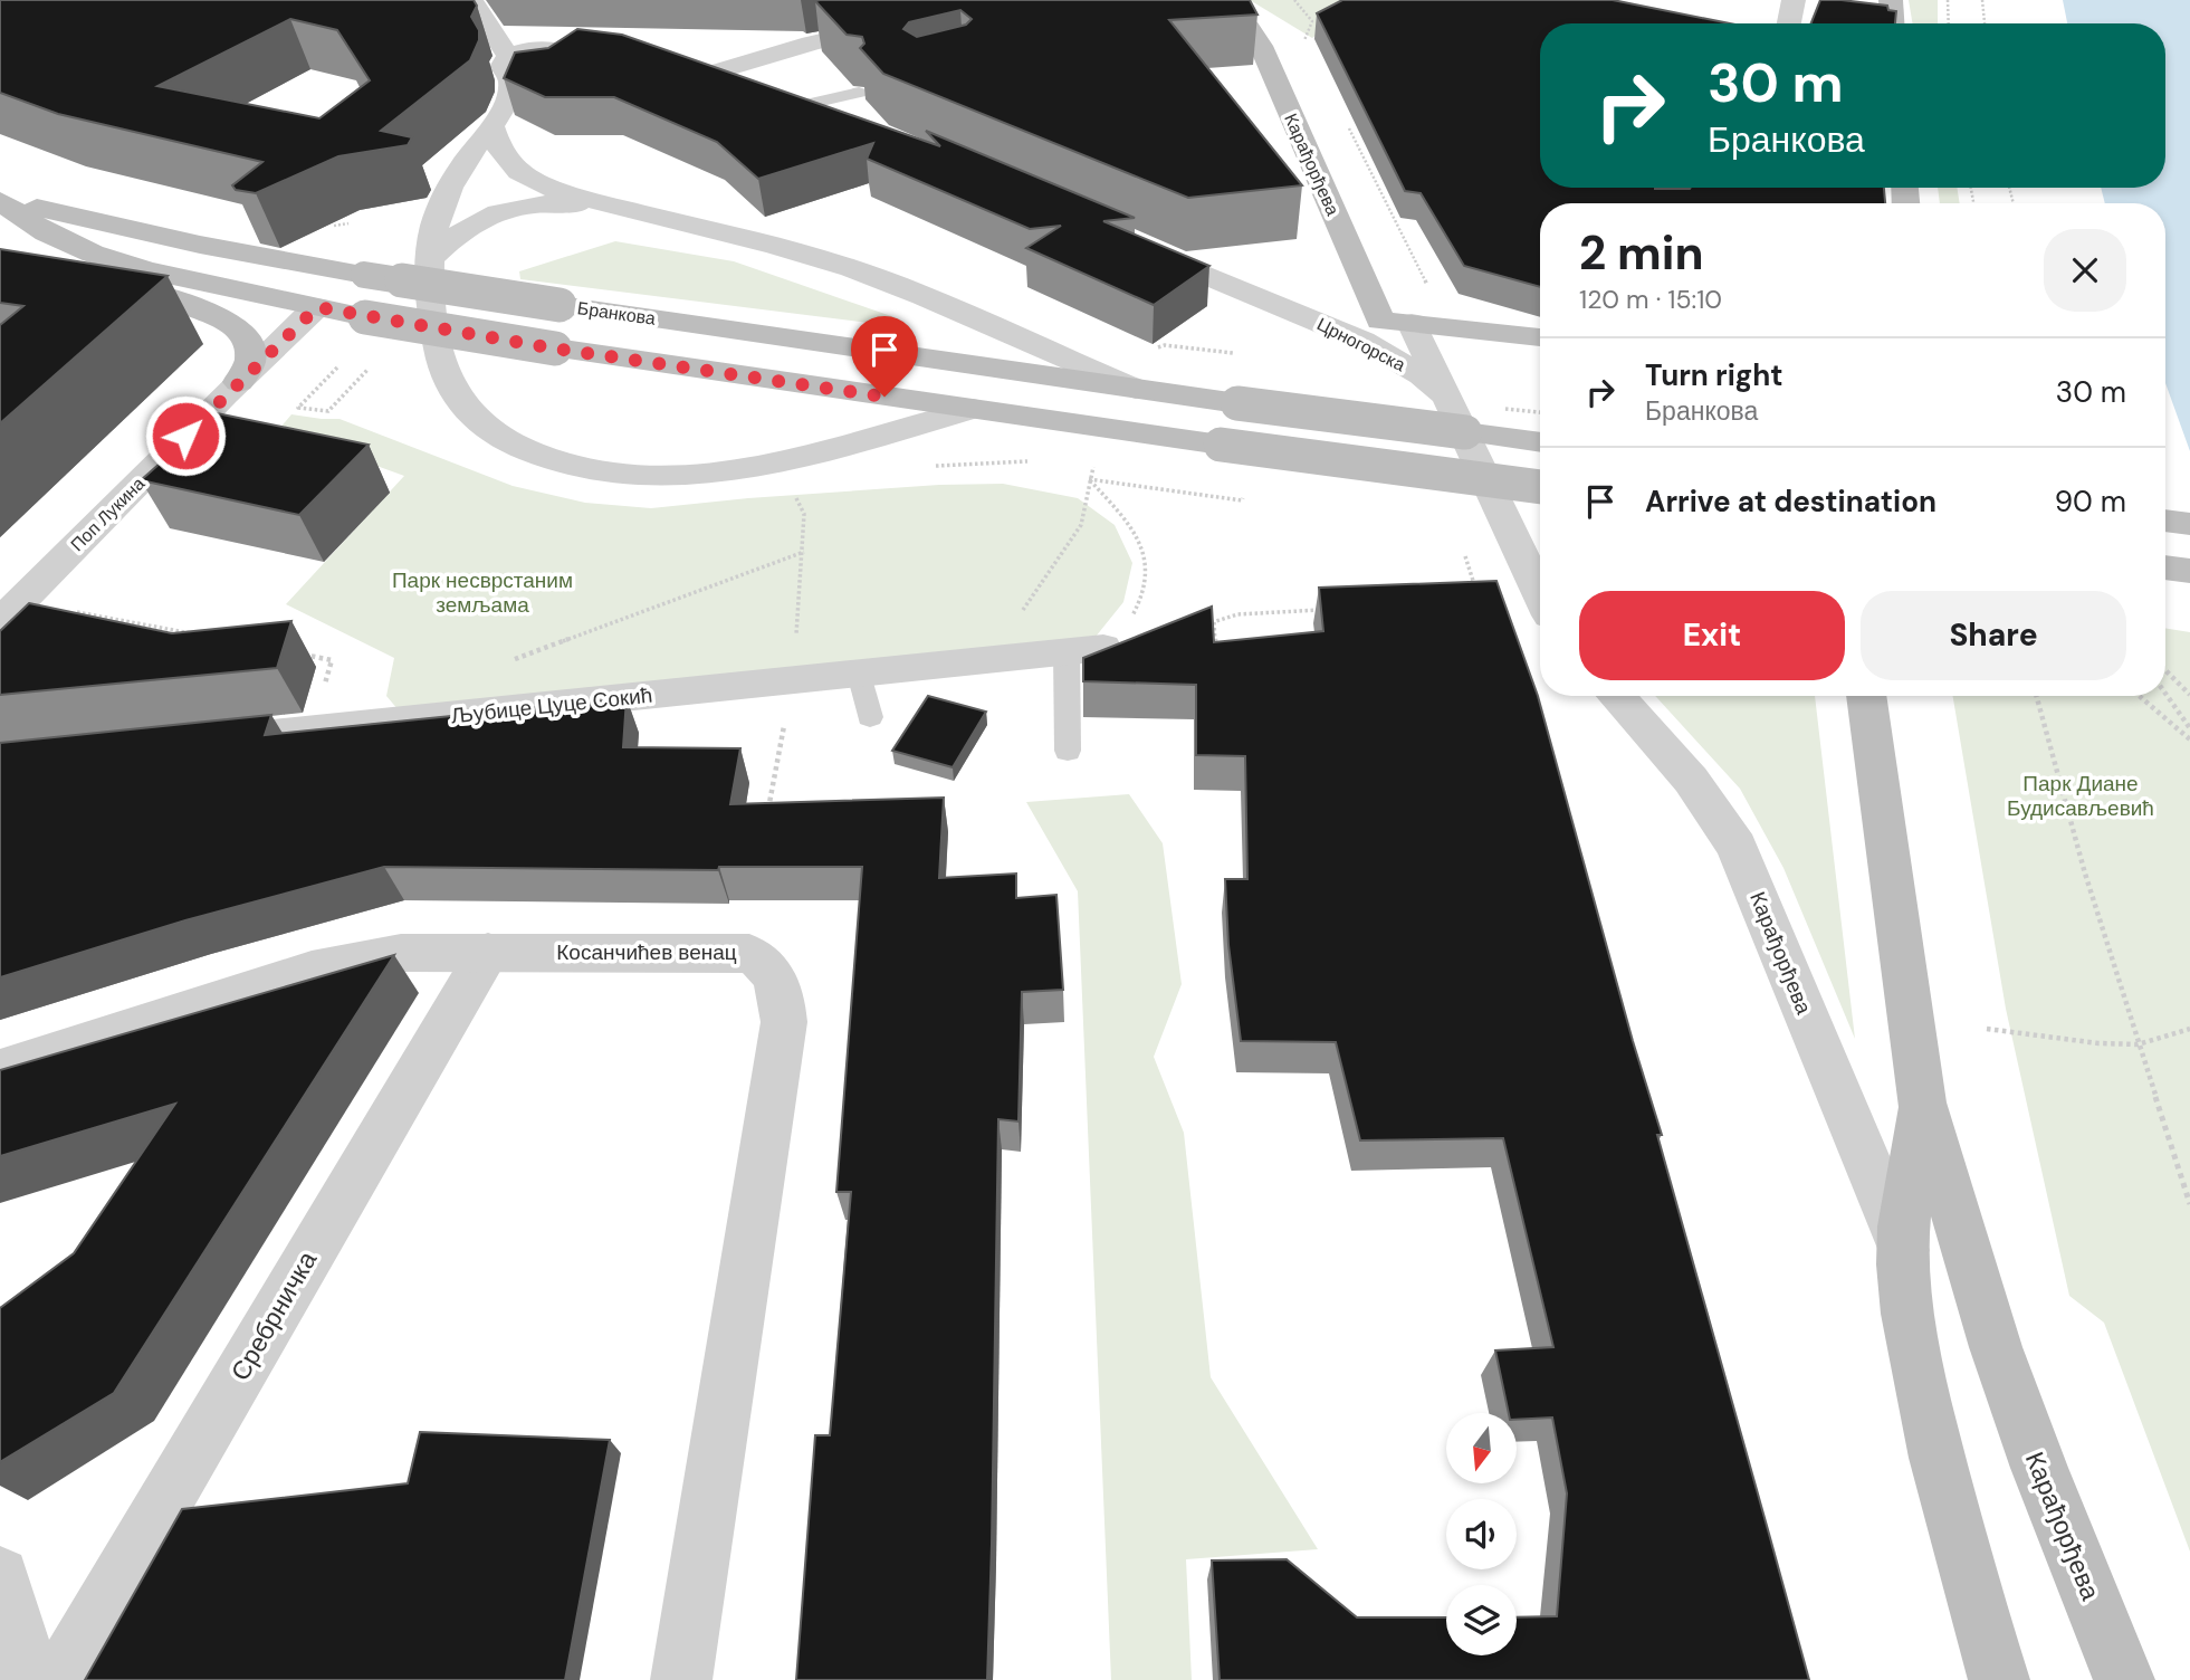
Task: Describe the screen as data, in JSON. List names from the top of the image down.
{
  "streets": {
    "main road": ["Карађорђева", "Бранкова"],
    "street": [
      "Црногорска",
      "Поп Лукина",
      "Љубице Цуце Сокић",
      "Косанчићев венац",
      "Сребрничка"
    ]
  },
  "crossings": [
    ["Карађорђева", "Црногорска"],
    ["Бранкова", "Поп Лукина"],
    ["Косанчићев венац", "Сребрничка"]
  ],
  "parks": ["Парк несврстаним земљама", "Парк Диане Будисављевић"],
  "north": "bottom",
  "page": {
    "turn": ["30 m", "Бранкова"],
    "heading": ["2 min", "120 m · 15:10"],
    "list": [
      {
        "name": "Turn right",
        "note": "Бранкова",
        "value": "30 m"
      },
      {
        "name": "Arrive at destination",
        "value": "90 m"
      }
    ],
    "buttons": ["Exit", "Share"]
  }
}
